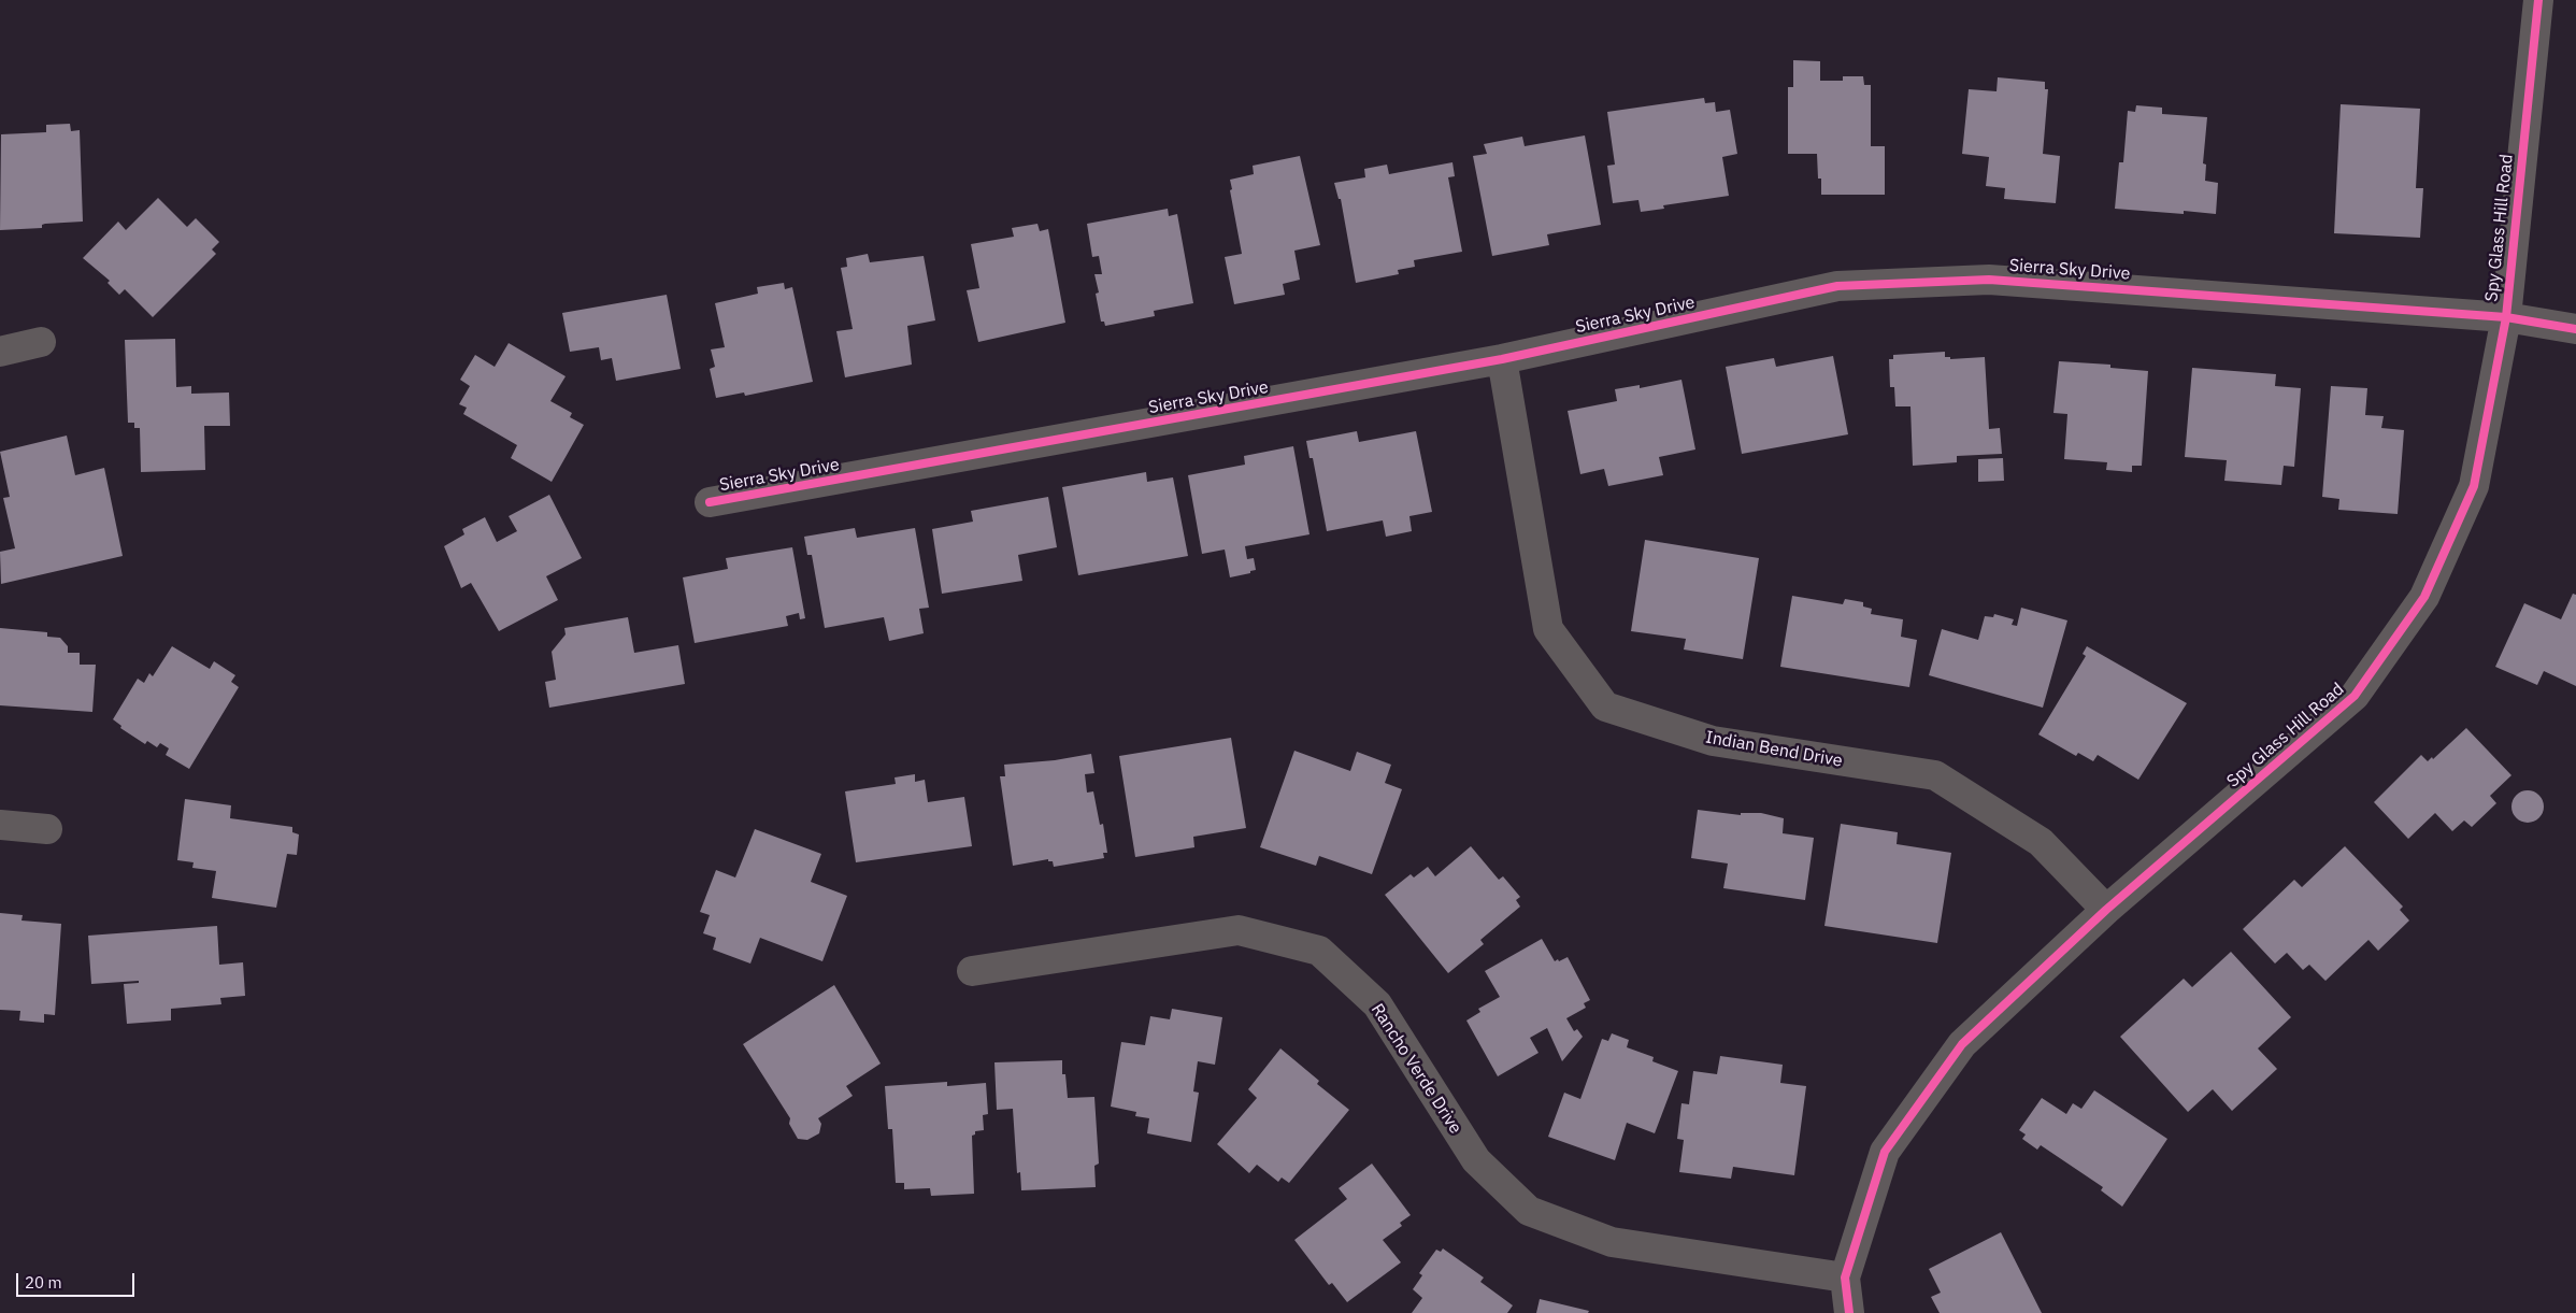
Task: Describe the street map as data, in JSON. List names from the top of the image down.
{
  "streets": {
    "street": [
      "Spy Glass Hill Road",
      "Sierra Sky Drive",
      "Indian Bend Drive",
      "Rancho Verde Drive"
    ]
  },
  "crossings": [
    ["Spy Glass Hill Road", "Sierra Sky Drive"],
    ["Spy Glass Hill Road", "Indian Bend Drive"],
    ["Spy Glass Hill Road", "Rancho Verde Drive"],
    ["Sierra Sky Drive", "Indian Bend Drive"]
  ],
  "scale_bar": "20 m"
}
